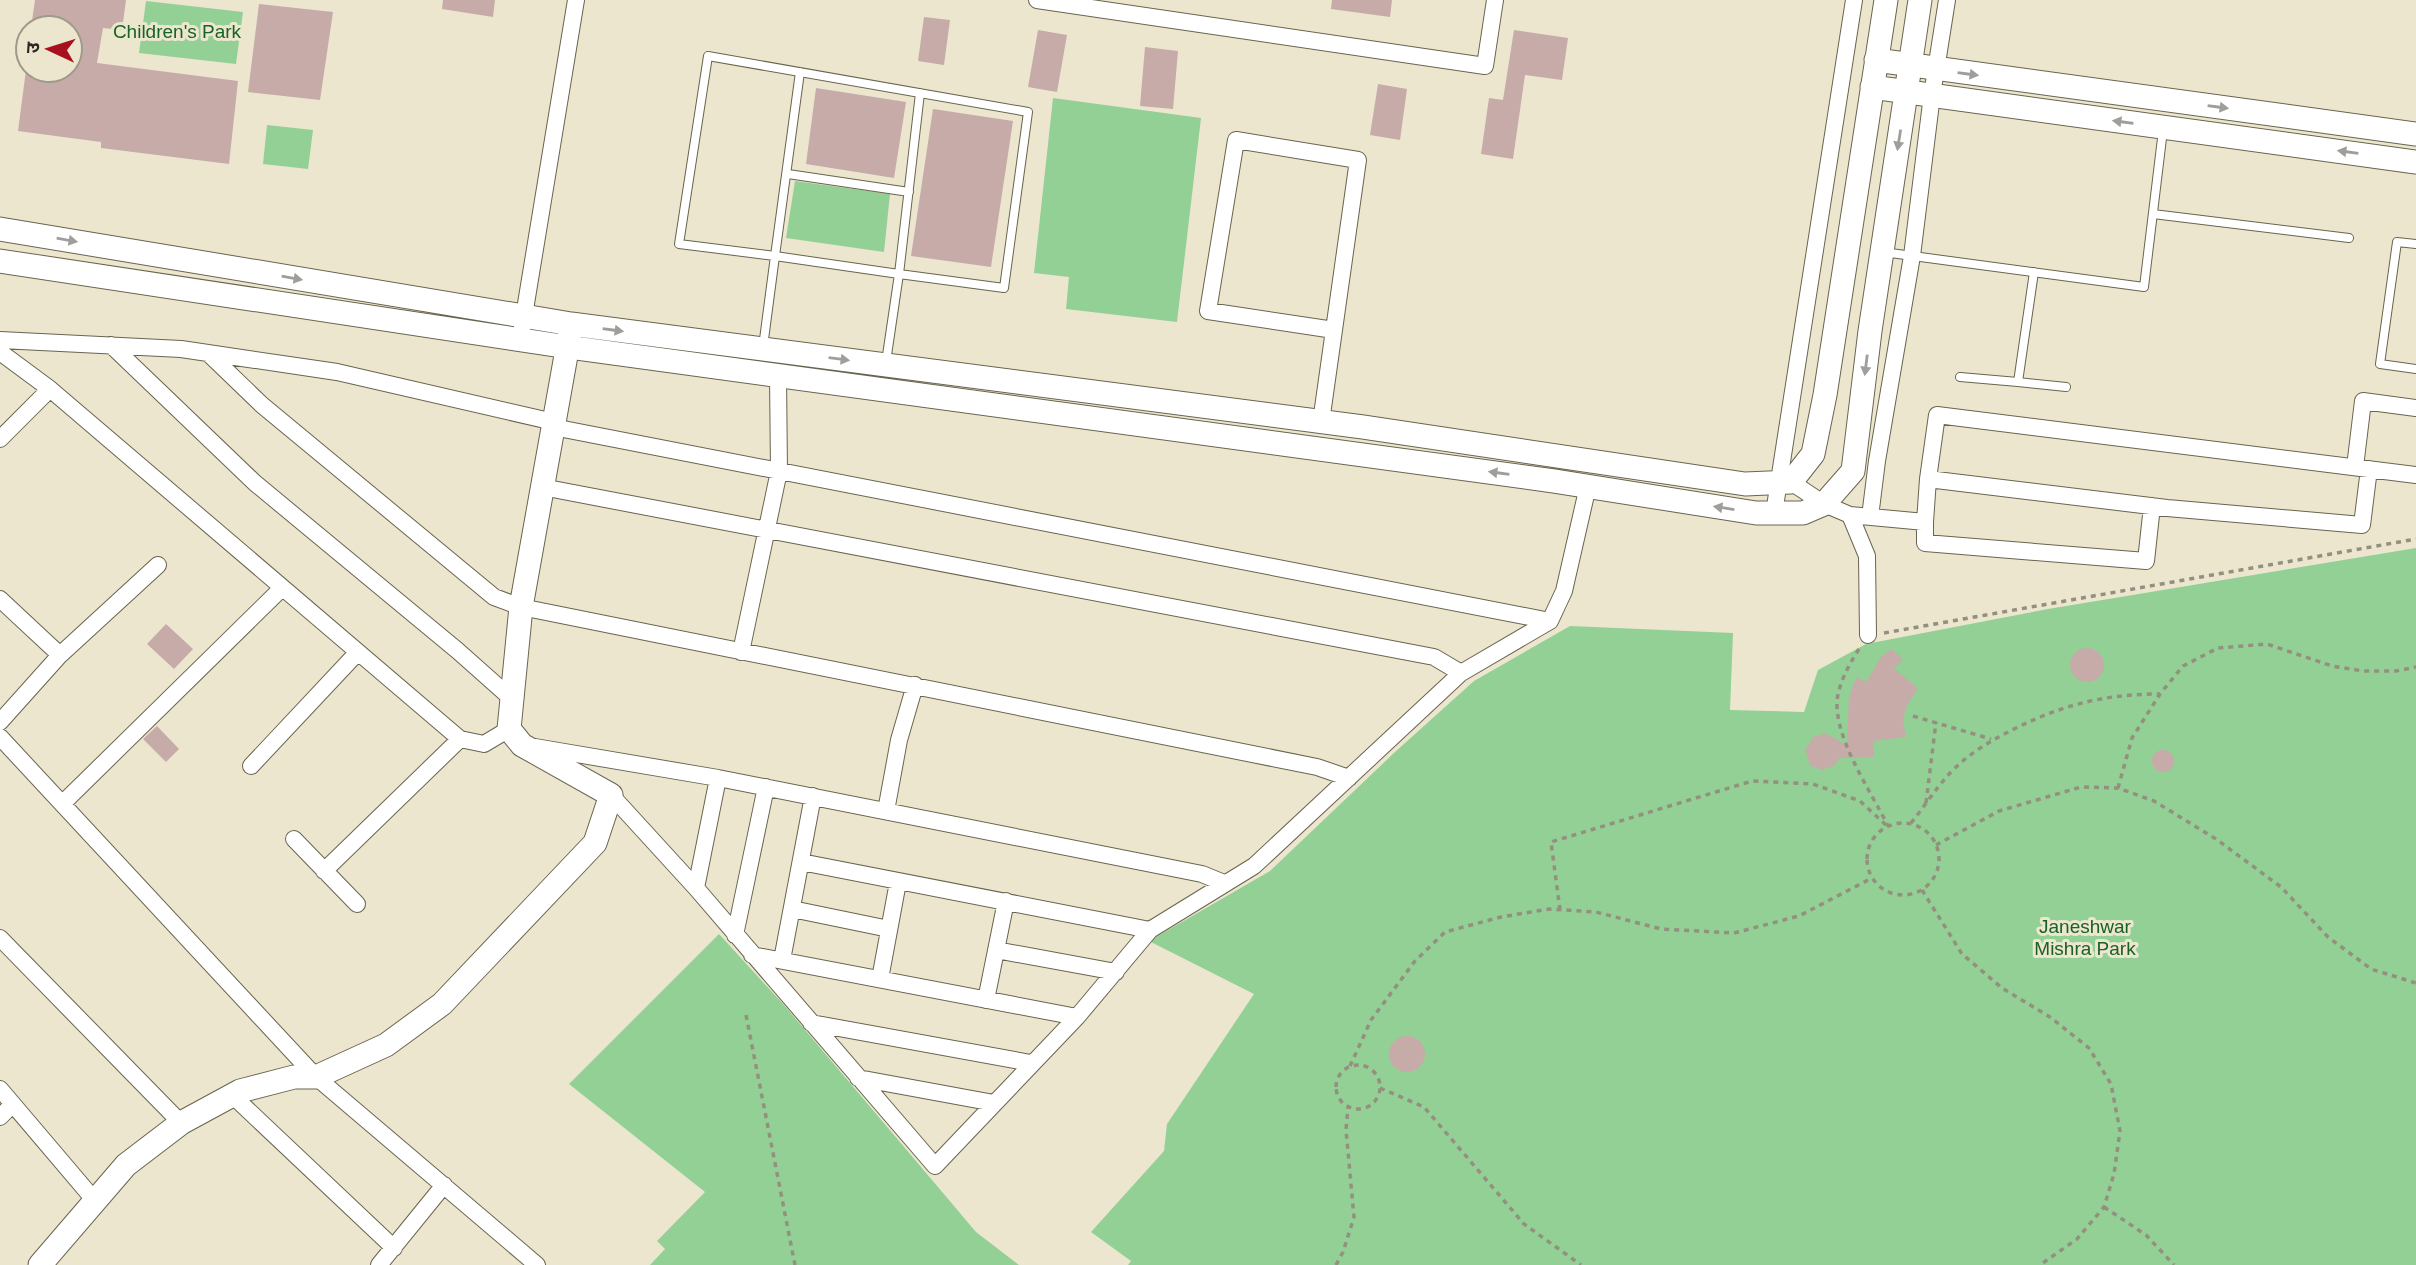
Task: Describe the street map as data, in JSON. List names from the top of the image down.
{
  "parks": ["Children's Park", "Janeshwar Mishra Park"],
  "north": "left"
}
